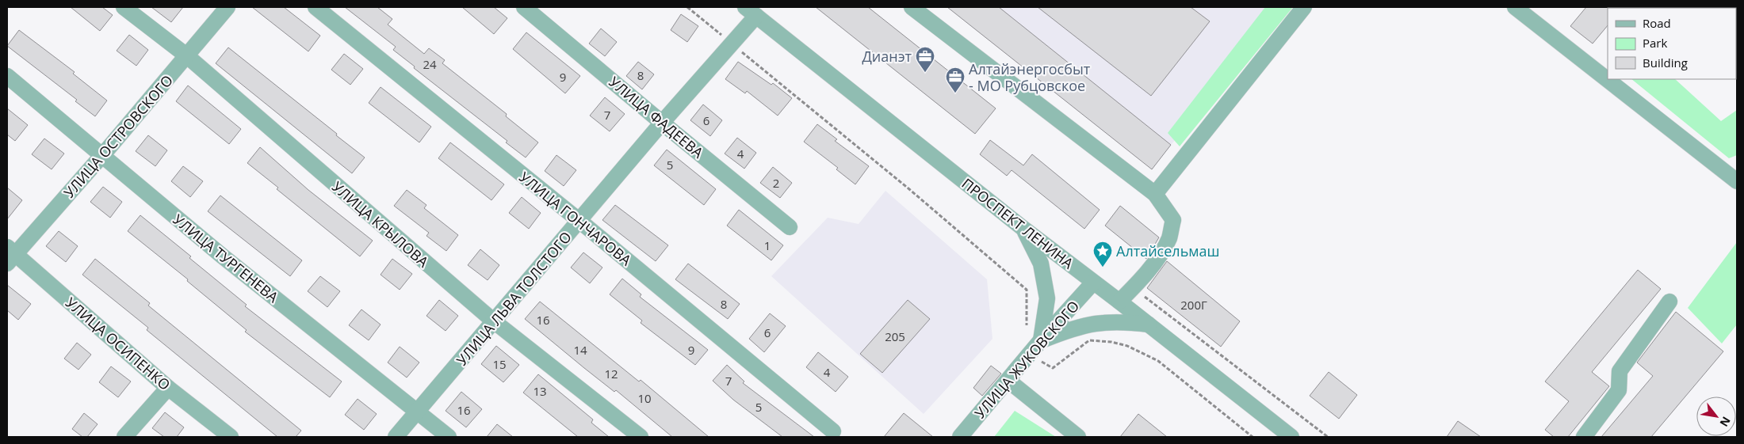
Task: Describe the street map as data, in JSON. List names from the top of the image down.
{
  "streets": {
    "street": [
      "УЛИЦА ФАДЕЕВА",
      "УЛИЦА ОСТРОВСКОГО",
      "УЛИЦА ГОНЧАРОВА",
      "ПРОСПЕКТ ЛЕНИНА",
      "УЛИЦА КРЫЛОВА",
      "УЛИЦА ТУРГЕНЕВА",
      "УЛИЦА ЛЬВА ТОЛСТОГО",
      "УЛИЦА ОСИПЕНКО",
      "УЛИЦА ЖУКОВСКОГО"
    ]
  },
  "crossings": [
    ["УЛИЦА ФАДЕЕВА", "УЛИЦА ЛЬВА ТОЛСТОГО"],
    ["УЛИЦА ОСТРОВСКОГО", "УЛИЦА КРЫЛОВА"],
    ["УЛИЦА ОСТРОВСКОГО", "УЛИЦА ТУРГЕНЕВА"],
    ["УЛИЦА ОСТРОВСКОГО", "УЛИЦА ОСИПЕНКО"],
    ["УЛИЦА ГОНЧАРОВА", "УЛИЦА ЛЬВА ТОЛСТОГО"],
    ["ПРОСПЕКТ ЛЕНИНА", "УЛИЦА ЛЬВА ТОЛСТОГО"],
    ["ПРОСПЕКТ ЛЕНИНА", "УЛИЦА ЖУКОВСКОГО"],
    ["УЛИЦА КРЫЛОВА", "УЛИЦА ЛЬВА ТОЛСТОГО"],
    ["УЛИЦА ТУРГЕНЕВА", "УЛИЦА ЛЬВА ТОЛСТОГО"]
  ],
  "places": {
    "office": ["Дианэт", "Алтайэнергосбыт - МО Рубцовское"],
    "place": ["Алтайсельмаш"]
  },
  "house_numbers": [
    "24",
    "8",
    "9",
    "7",
    "6",
    "4",
    "5",
    "2",
    "1",
    "8",
    "200Г",
    "16",
    "6",
    "205",
    "14",
    "9",
    "15",
    "4",
    "12",
    "7",
    "13",
    "10",
    "5",
    "16"
  ],
  "legend": ["Road", "Park", "Building"],
  "north": "bottom right"
}
